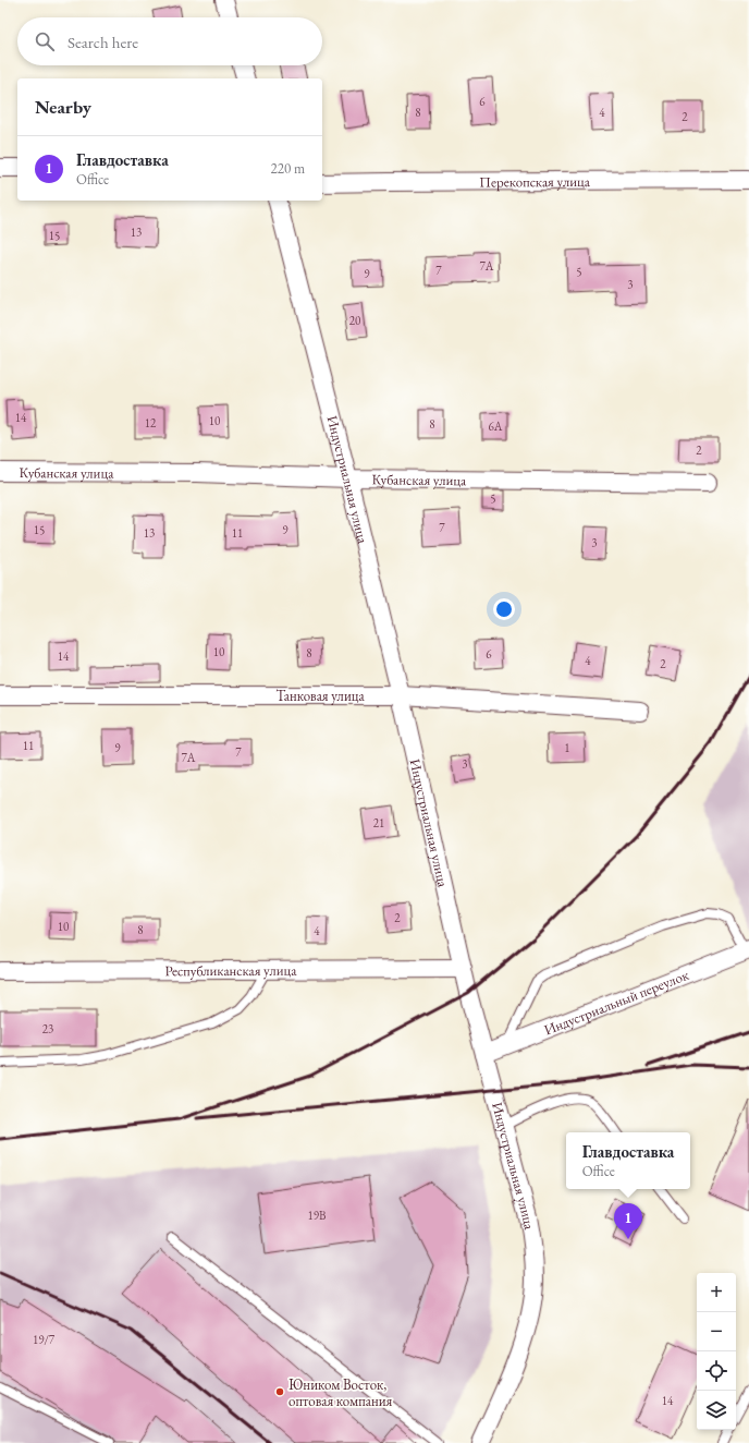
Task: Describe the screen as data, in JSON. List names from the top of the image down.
{
  "streets": {
    "street": [
      "Перекопская улица",
      "Кубанская улица",
      "Индустриальная улица",
      "Танковая улица",
      "Республиканская улица",
      "Индустриальный переулок"
    ]
  },
  "crossings": [
    ["Кубанская улица", "Индустриальная улица"],
    ["Индустриальная улица", "Танковая улица"],
    ["Индустриальная улица", "Республиканская улица"],
    ["Индустриальная улица", "Индустриальный переулок"]
  ],
  "places": ["Юником Восток, оптовая компания"],
  "house_numbers": [
    "6",
    "8",
    "4",
    "2",
    "13",
    "15",
    "7А",
    "7",
    "5",
    "9",
    "3",
    "20",
    "14",
    "10",
    "12",
    "8",
    "6А",
    "2",
    "5",
    "7",
    "15",
    "9",
    "13",
    "11",
    "3",
    "10",
    "8",
    "6",
    "14",
    "4",
    "2",
    "11",
    "9",
    "1",
    "7",
    "7А",
    "3",
    "21",
    "2",
    "10",
    "8",
    "4",
    "23",
    "19В",
    "19/7",
    "14"
  ],
  "page": {
    "search": "Search here",
    "heading": "Nearby",
    "list": [
      {
        "mark": "1",
        "name": "Главдоставка",
        "note": "Office",
        "value": "220 m"
      }
    ],
    "popup": ["Главдоставка", "Office"],
    "pins": "1",
    "map_buttons": ["+", "−"]
  }
}
